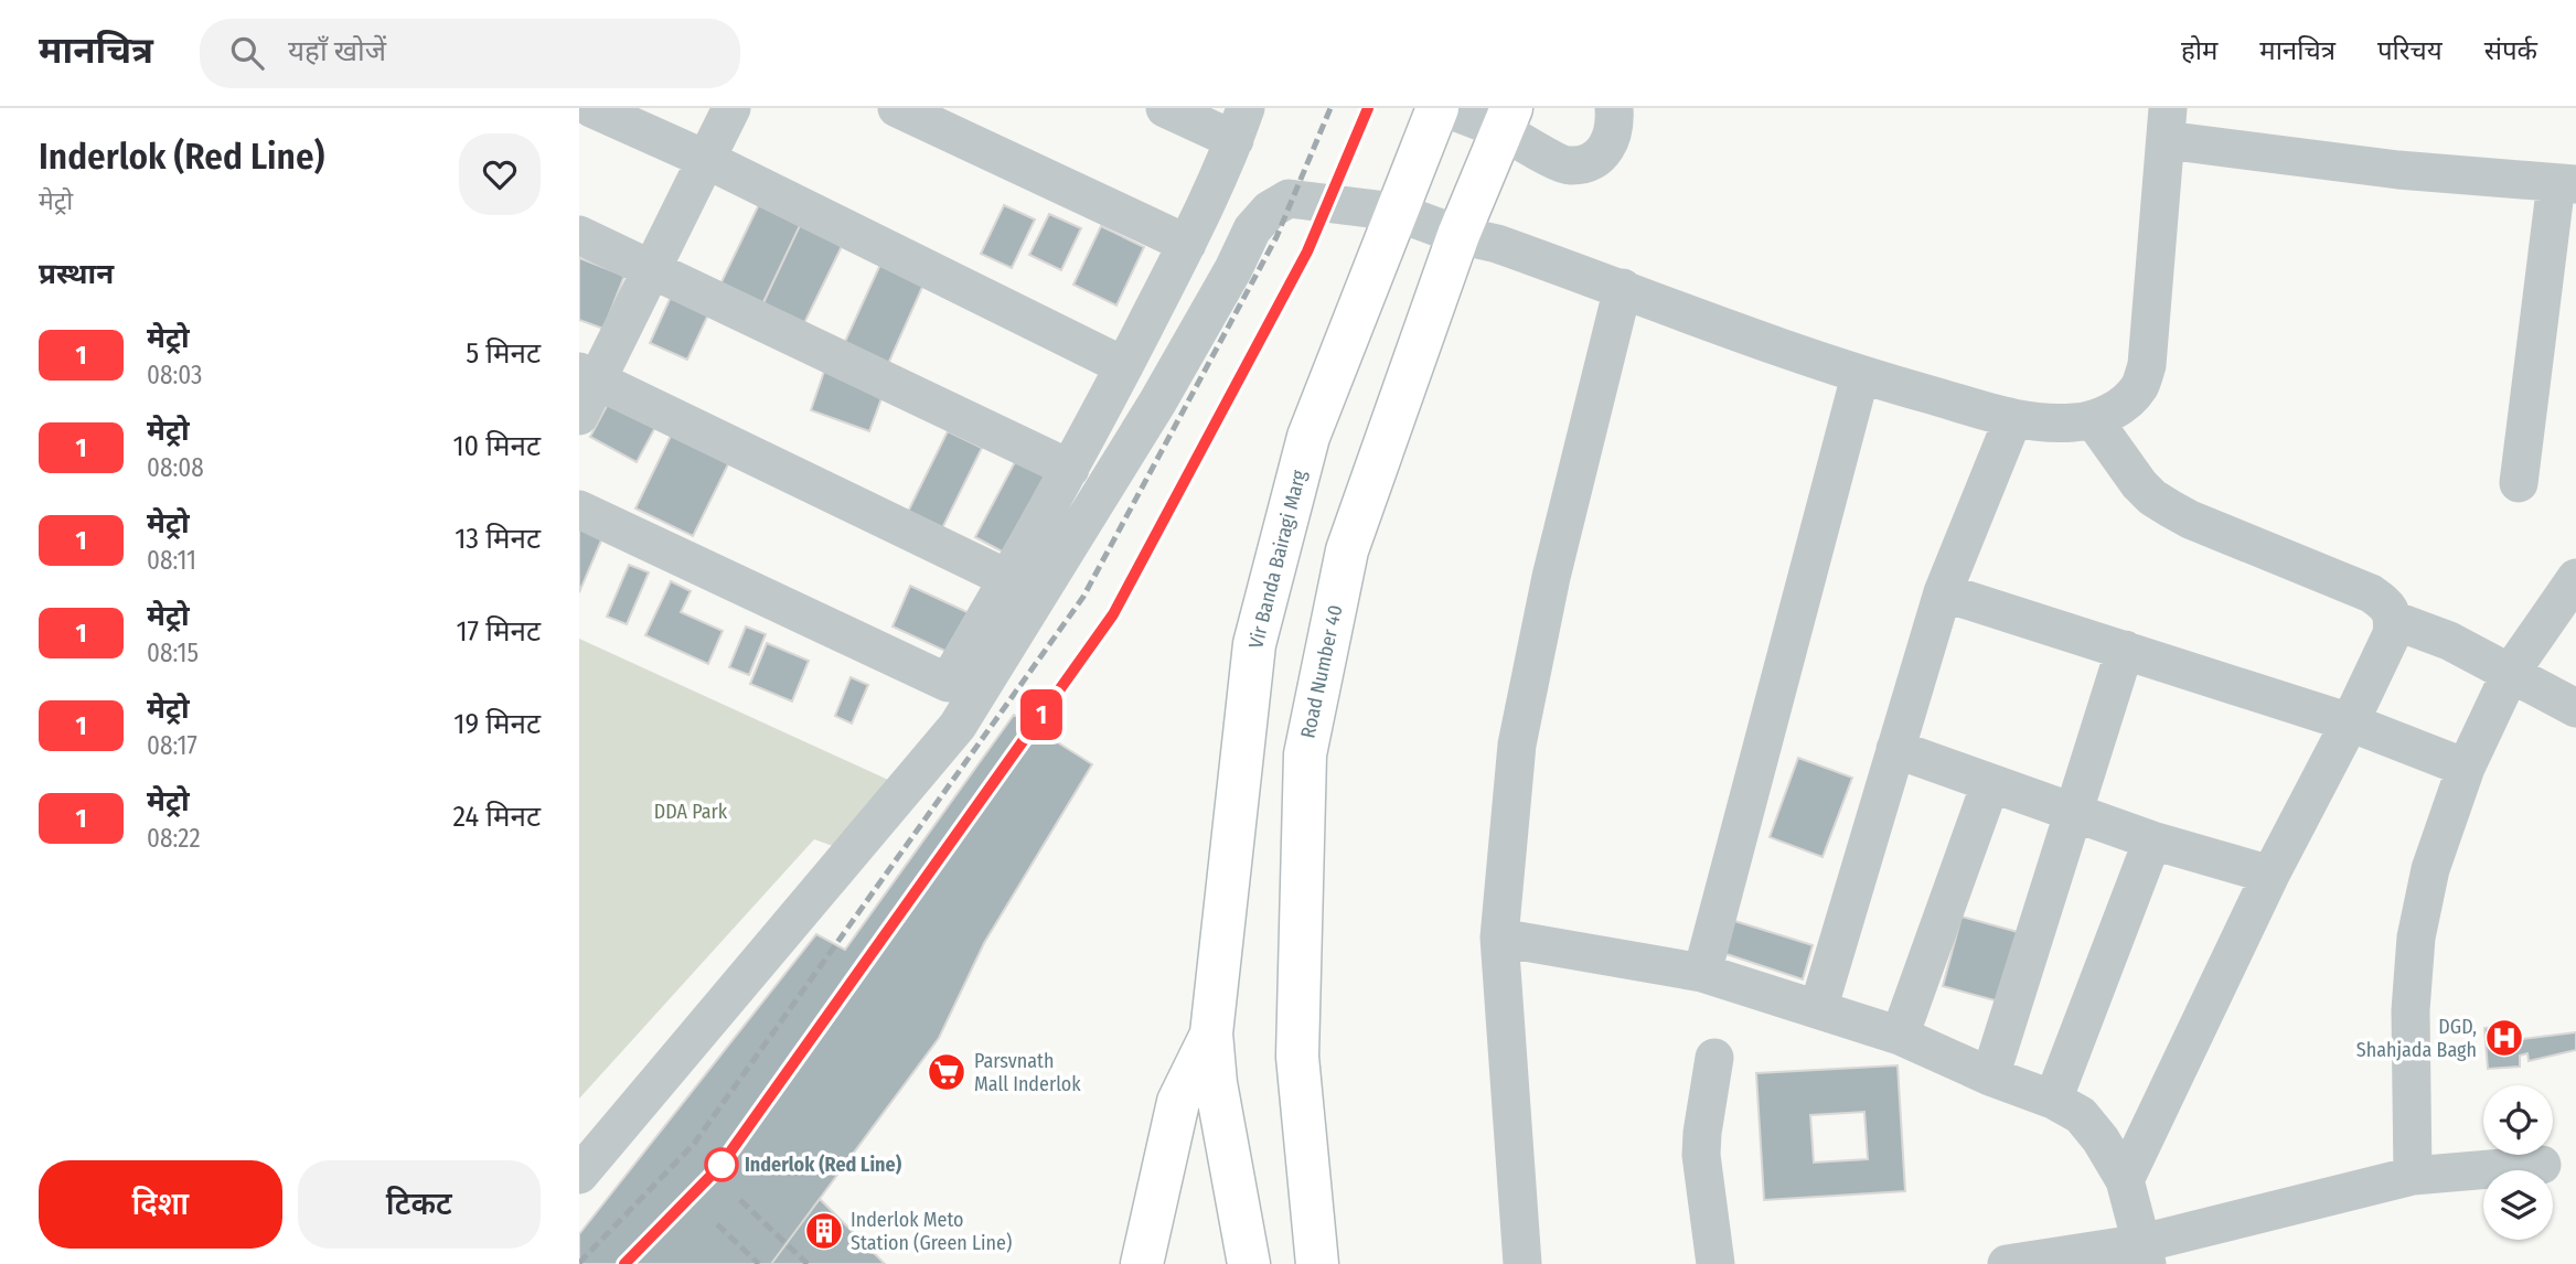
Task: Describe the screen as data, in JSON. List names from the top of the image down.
{
  "streets": {
    "main road": ["Vir Banda Bairagi Marg", "Road Number 40"]
  },
  "parks": ["DDA Park"],
  "places": {
    "hospital": ["DGD, Shahjada Bagh"],
    "supermarket": ["Parsvnath Mall Inderlok"],
    "other": ["Inderlok (Red Line)"],
    "building": ["Inderlok Meto Station (Green Line)"]
  },
  "lines": ["metro line 1"],
  "page": {
    "header": "मानचित्र",
    "search": "यहाँ खोजें",
    "nav": [
      "होम",
      "मानचित्र",
      "परिचय",
      "संपर्क"
    ],
    "heading": [
      ["Inderlok (Red Line)", "मेट्रो"],
      "प्रस्थान"
    ],
    "on_map": "1",
    "list": [
      {
        "mark": "1",
        "name": "मेट्रो",
        "note": "08:03",
        "value": "5 मिनट"
      },
      {
        "mark": "1",
        "name": "मेट्रो",
        "note": "08:08",
        "value": "10 मिनट"
      },
      {
        "mark": "1",
        "name": "मेट्रो",
        "note": "08:11",
        "value": "13 मिनट"
      },
      {
        "mark": "1",
        "name": "मेट्रो",
        "note": "08:15",
        "value": "17 मिनट"
      },
      {
        "mark": "1",
        "name": "मेट्रो",
        "note": "08:17",
        "value": "19 मिनट"
      },
      {
        "mark": "1",
        "name": "मेट्रो",
        "note": "08:22",
        "value": "24 मिनट"
      }
    ],
    "buttons": ["दिशा", "टिकट"]
  }
}
